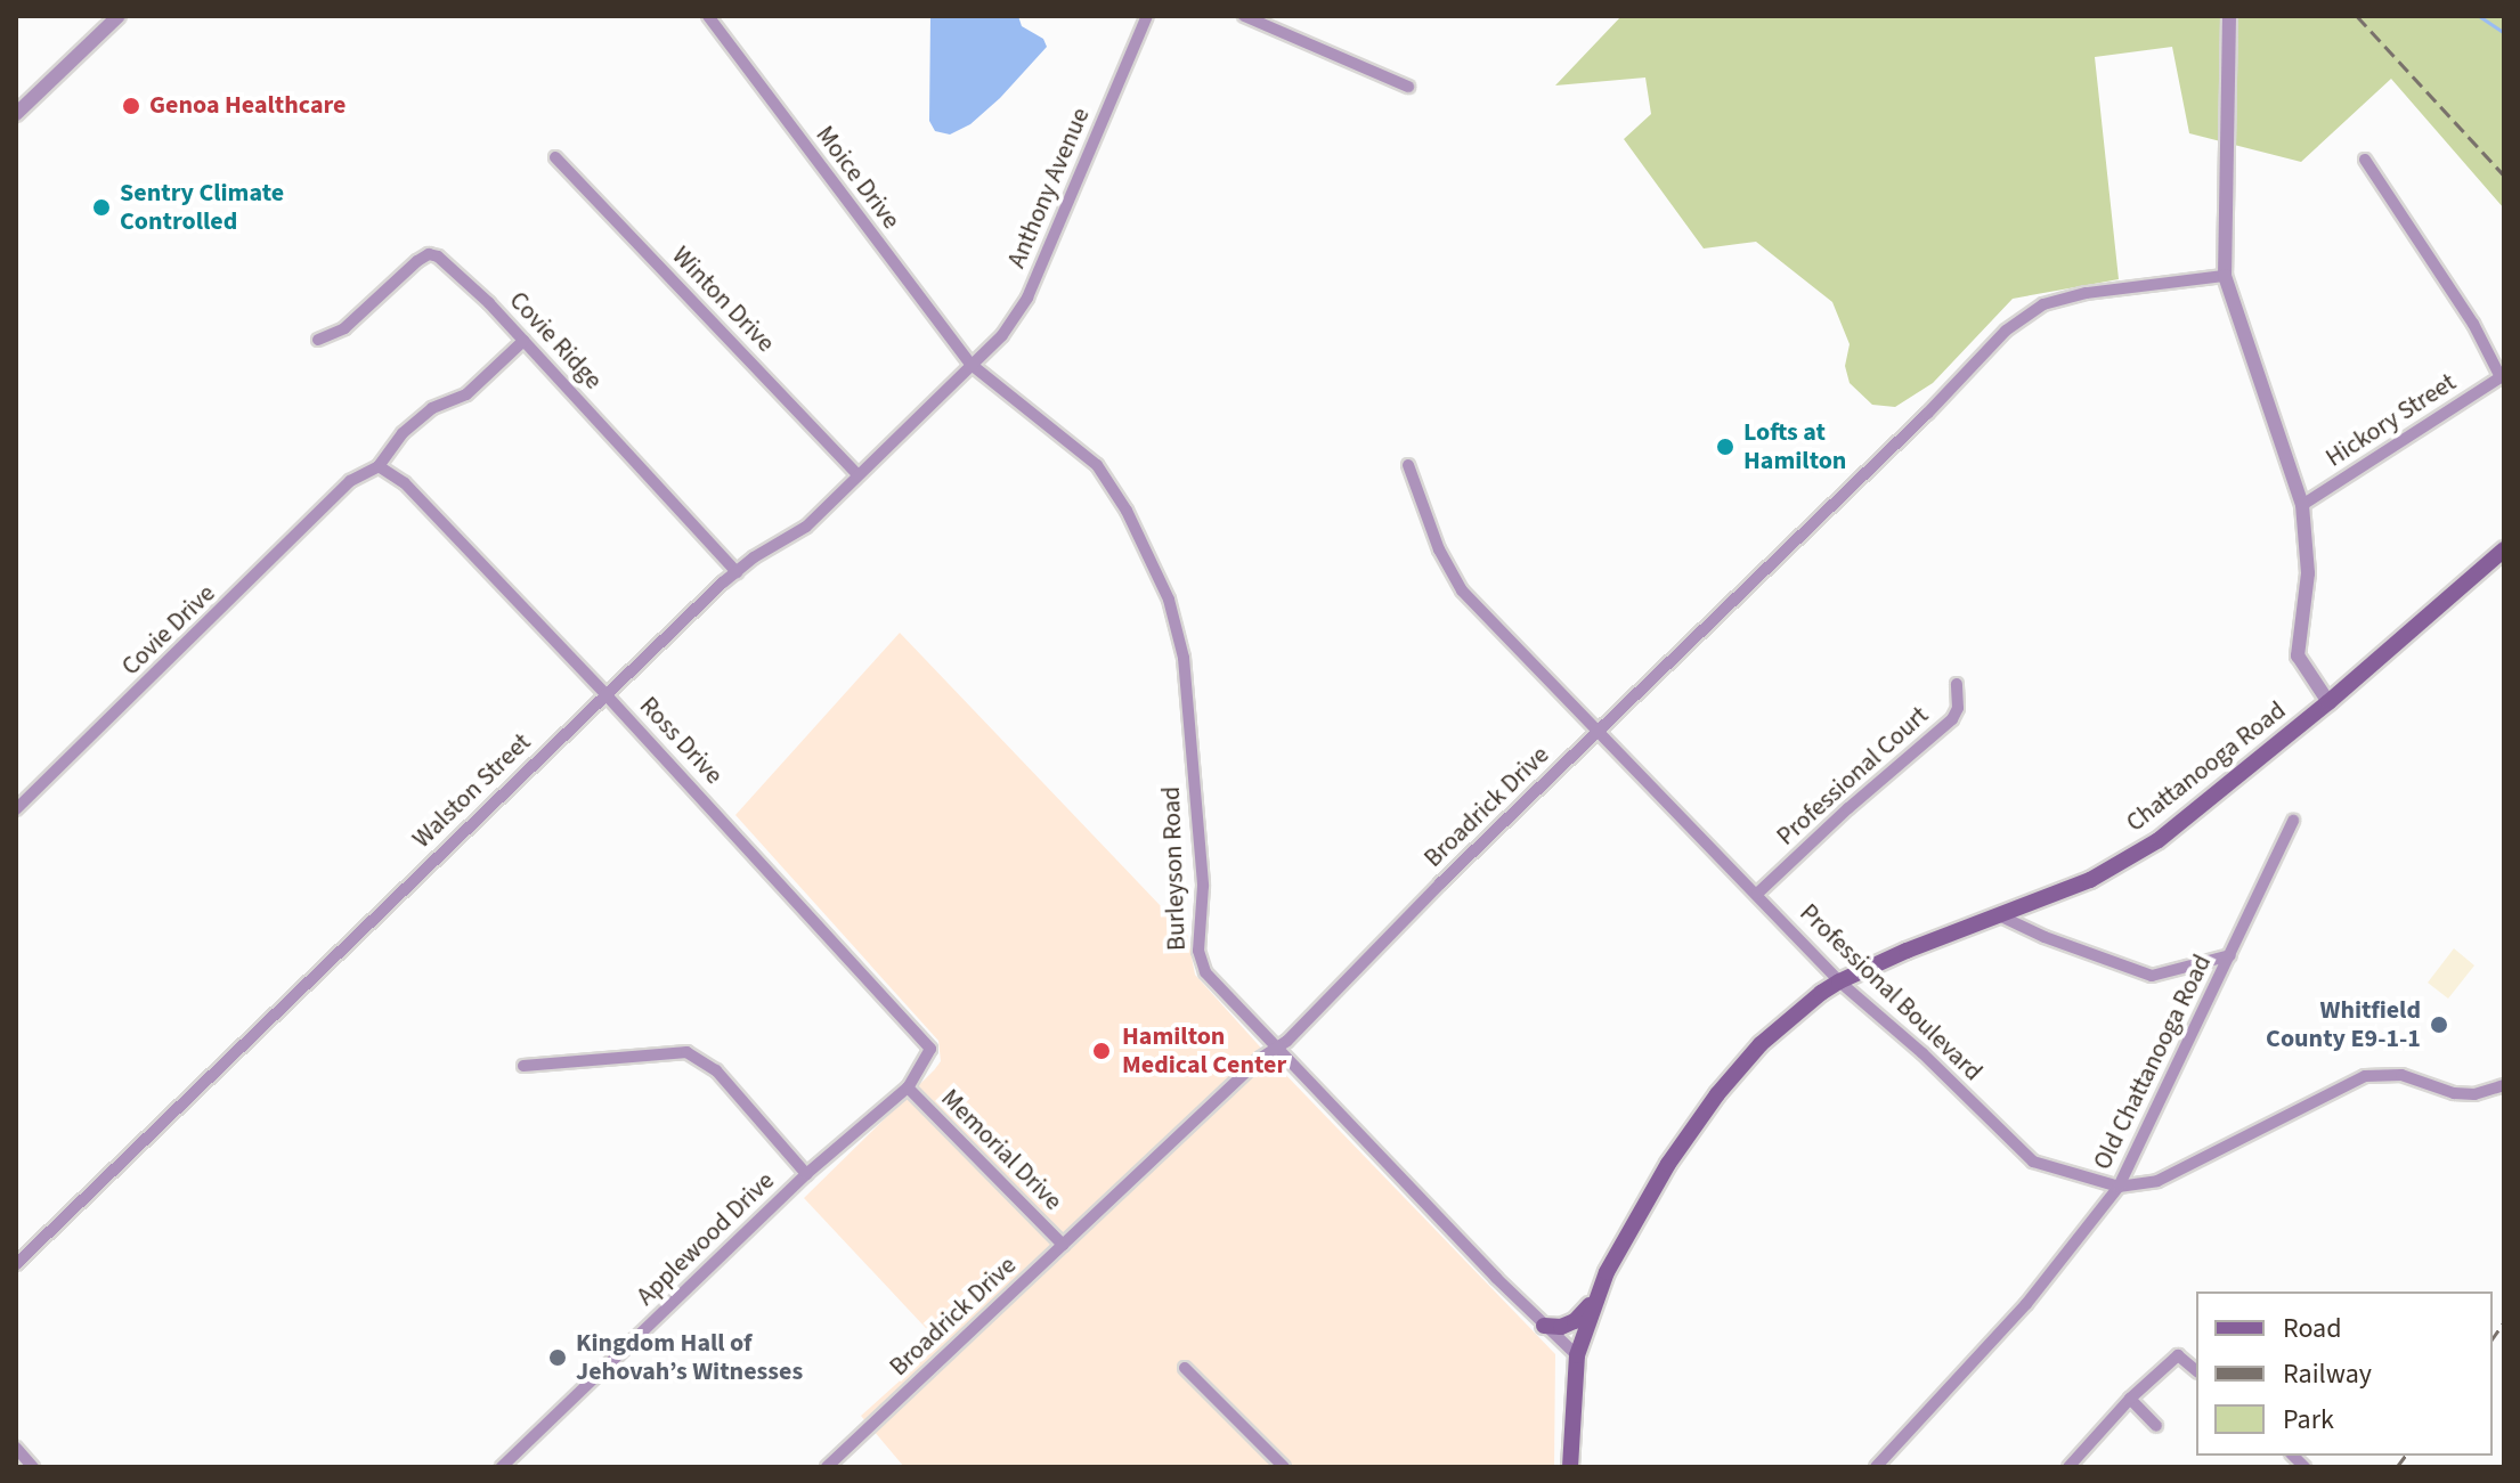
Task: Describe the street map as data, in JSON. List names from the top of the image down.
{
  "streets": {
    "main road": ["Chattanooga Road"],
    "street": [
      "Moice Drive",
      "Anthony Avenue",
      "Winton Drive",
      "Covie Ridge",
      "Hickory Street",
      "Covie Drive",
      "Ross Drive",
      "Professional Court",
      "Walston Street",
      "Broadrick Drive",
      "Burleyson Road",
      "Professional Boulevard",
      "Old Chattanooga Road",
      "Memorial Drive",
      "Applewood Drive"
    ]
  },
  "crossings": [
    ["Moice Drive", "Anthony Avenue"],
    ["Moice Drive", "Walston Street"],
    ["Moice Drive", "Burleyson Road"],
    ["Anthony Avenue", "Walston Street"],
    ["Anthony Avenue", "Burleyson Road"],
    ["Winton Drive", "Walston Street"],
    ["Covie Ridge", "Walston Street"],
    ["Covie Drive", "Ross Drive"],
    ["Ross Drive", "Walston Street"],
    ["Ross Drive", "Memorial Drive"],
    ["Ross Drive", "Applewood Drive"],
    ["Chattanooga Road", "Burleyson Road"],
    ["Chattanooga Road", "Professional Boulevard"],
    ["Professional Court", "Professional Boulevard"],
    ["Walston Street", "Burleyson Road"],
    ["Broadrick Drive", "Burleyson Road"],
    ["Broadrick Drive", "Professional Boulevard"],
    ["Broadrick Drive", "Memorial Drive"],
    ["Professional Boulevard", "Old Chattanooga Road"],
    ["Memorial Drive", "Applewood Drive"]
  ],
  "places": [
    "Genoa Healthcare",
    "Sentry Climate Controlled",
    "Lofts at Hamilton",
    "Whitfield County E9-1-1",
    "Hamilton Medical Center",
    "Kingdom Hall of Jehovah’s Witnesses"
  ],
  "legend": ["Road", "Railway", "Park"]
}
